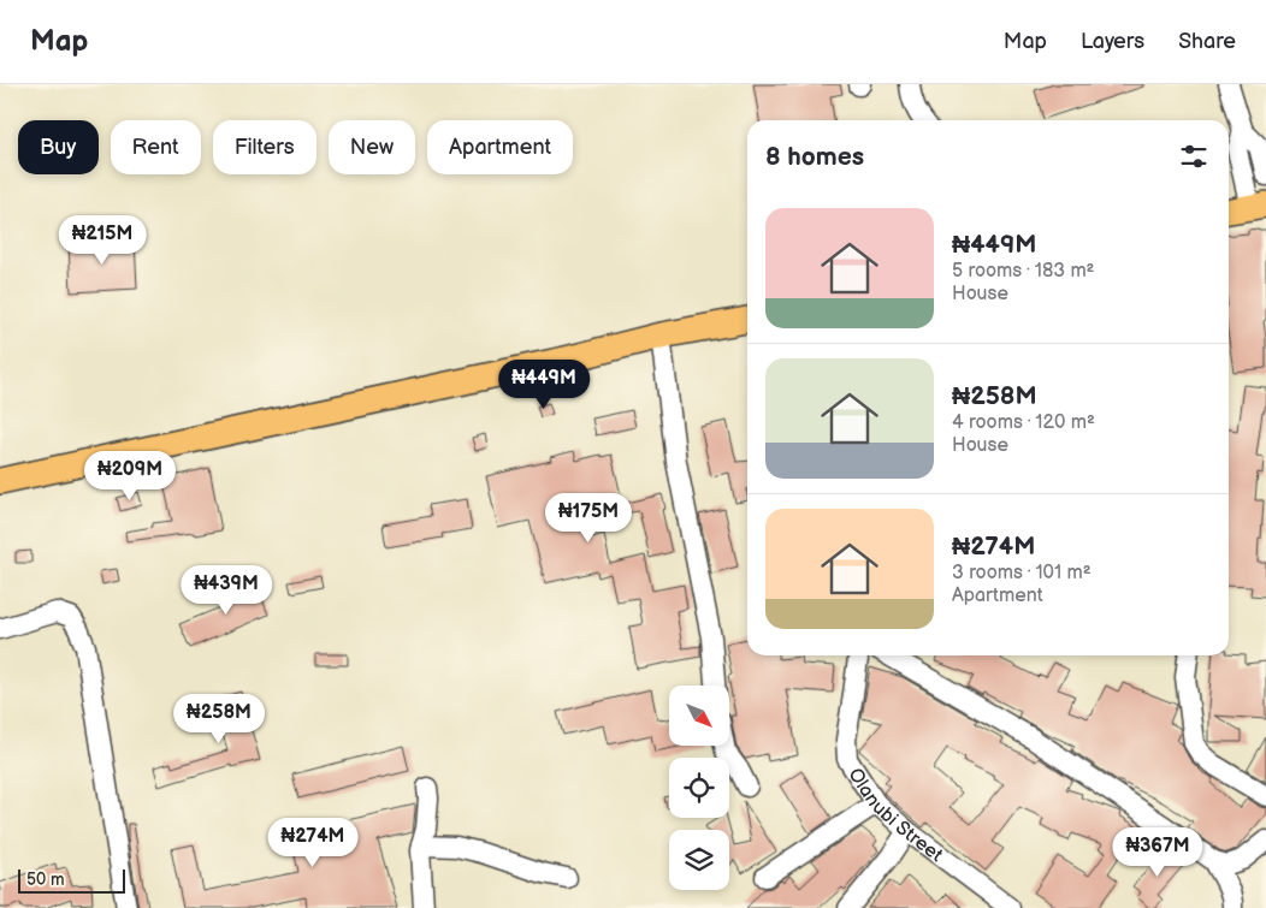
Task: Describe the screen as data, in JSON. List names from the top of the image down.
{
  "streets": {
    "street": ["Olanubi Street"]
  },
  "scale_bar": "50 m",
  "north": "bottom right",
  "page": {
    "header": "Map",
    "nav": ["Map", "Layers", "Share"],
    "chip": [
      "Buy",
      "Rent",
      "Filters",
      "New",
      "Apartment"
    ],
    "heading": "8 homes",
    "list": [
      {
        "name": "₦449M",
        "note": "5 rooms · 183 m² · House"
      },
      {
        "name": "₦258M",
        "note": "4 rooms · 120 m² · House"
      },
      {
        "name": "₦274M",
        "note": "3 rooms · 101 m² · Apartment"
      }
    ],
    "price": [
      "₦215M",
      "₦449M",
      "₦209M",
      "₦175M",
      "₦439M",
      "₦258M",
      "₦274M",
      "₦367M"
    ],
    "scale": "50 m"
  }
}
